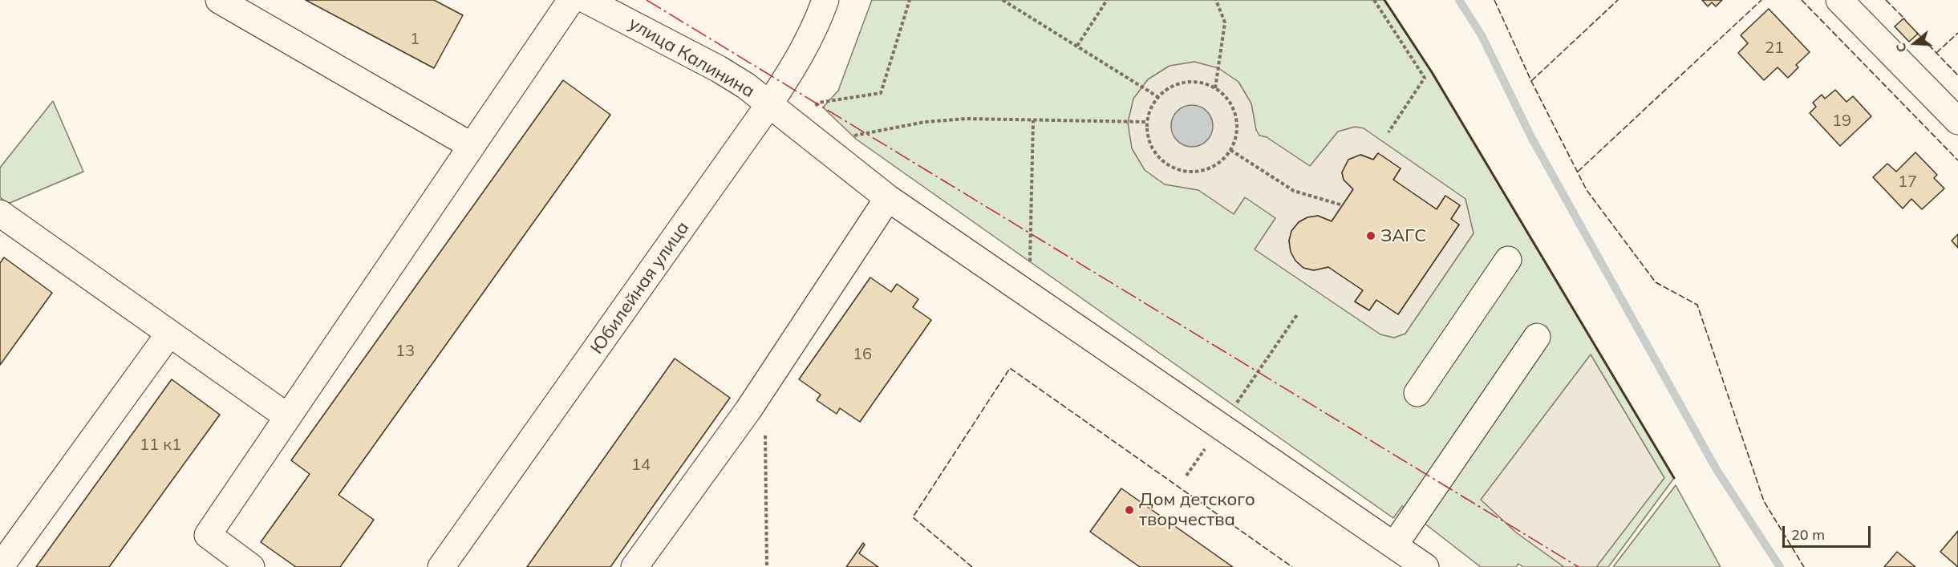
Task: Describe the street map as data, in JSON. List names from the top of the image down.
{
  "streets": {
    "street": ["улица Калинина", "Юбилейная улица"]
  },
  "crossings": [
    ["улица Калинина", "Юбилейная улица"]
  ],
  "places": ["ЗАГС", "Дом детского творчества"],
  "house_numbers": [
    "1",
    "21",
    "19",
    "17",
    "13",
    "16",
    "11 к1",
    "14"
  ],
  "scale_bar": "20 m",
  "north": "left"
}
